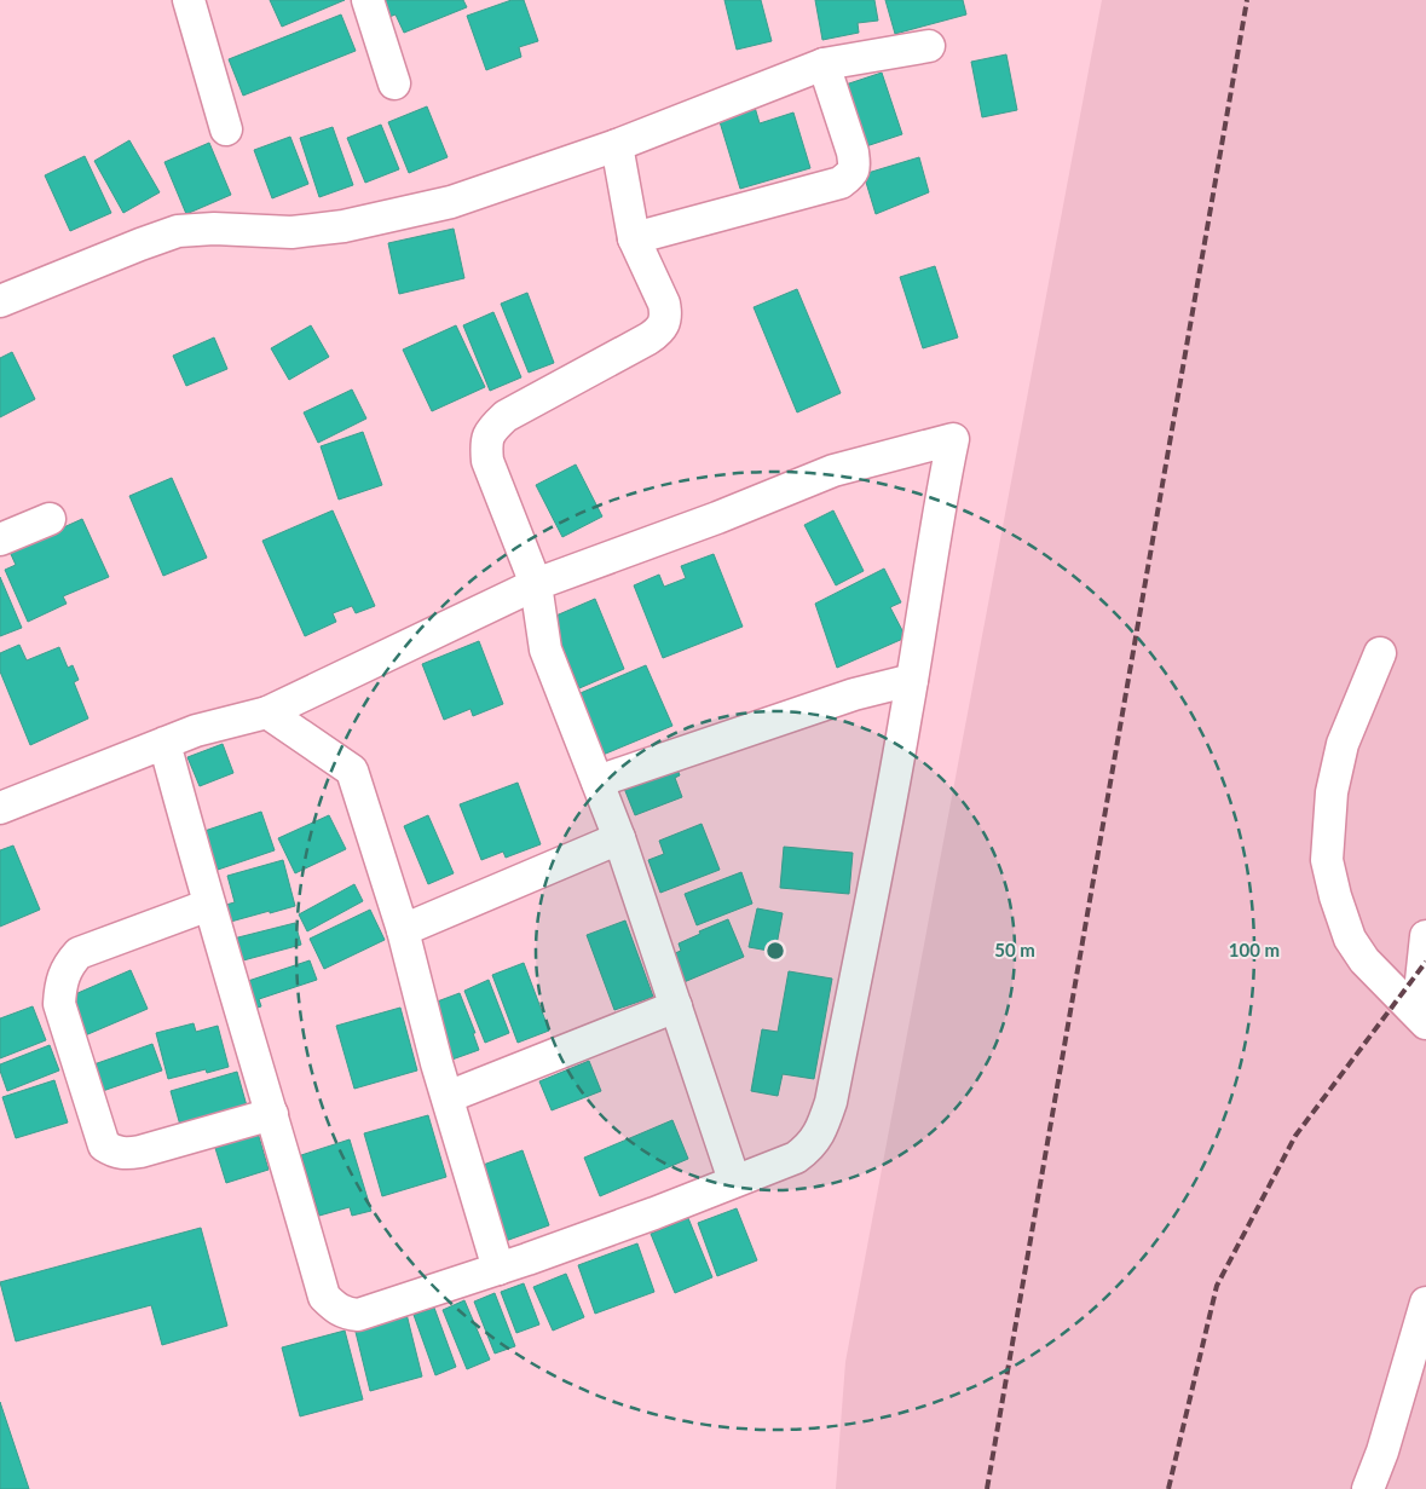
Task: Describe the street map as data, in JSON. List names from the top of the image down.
{
  "rings": ["50 m", "100 m"]
}
